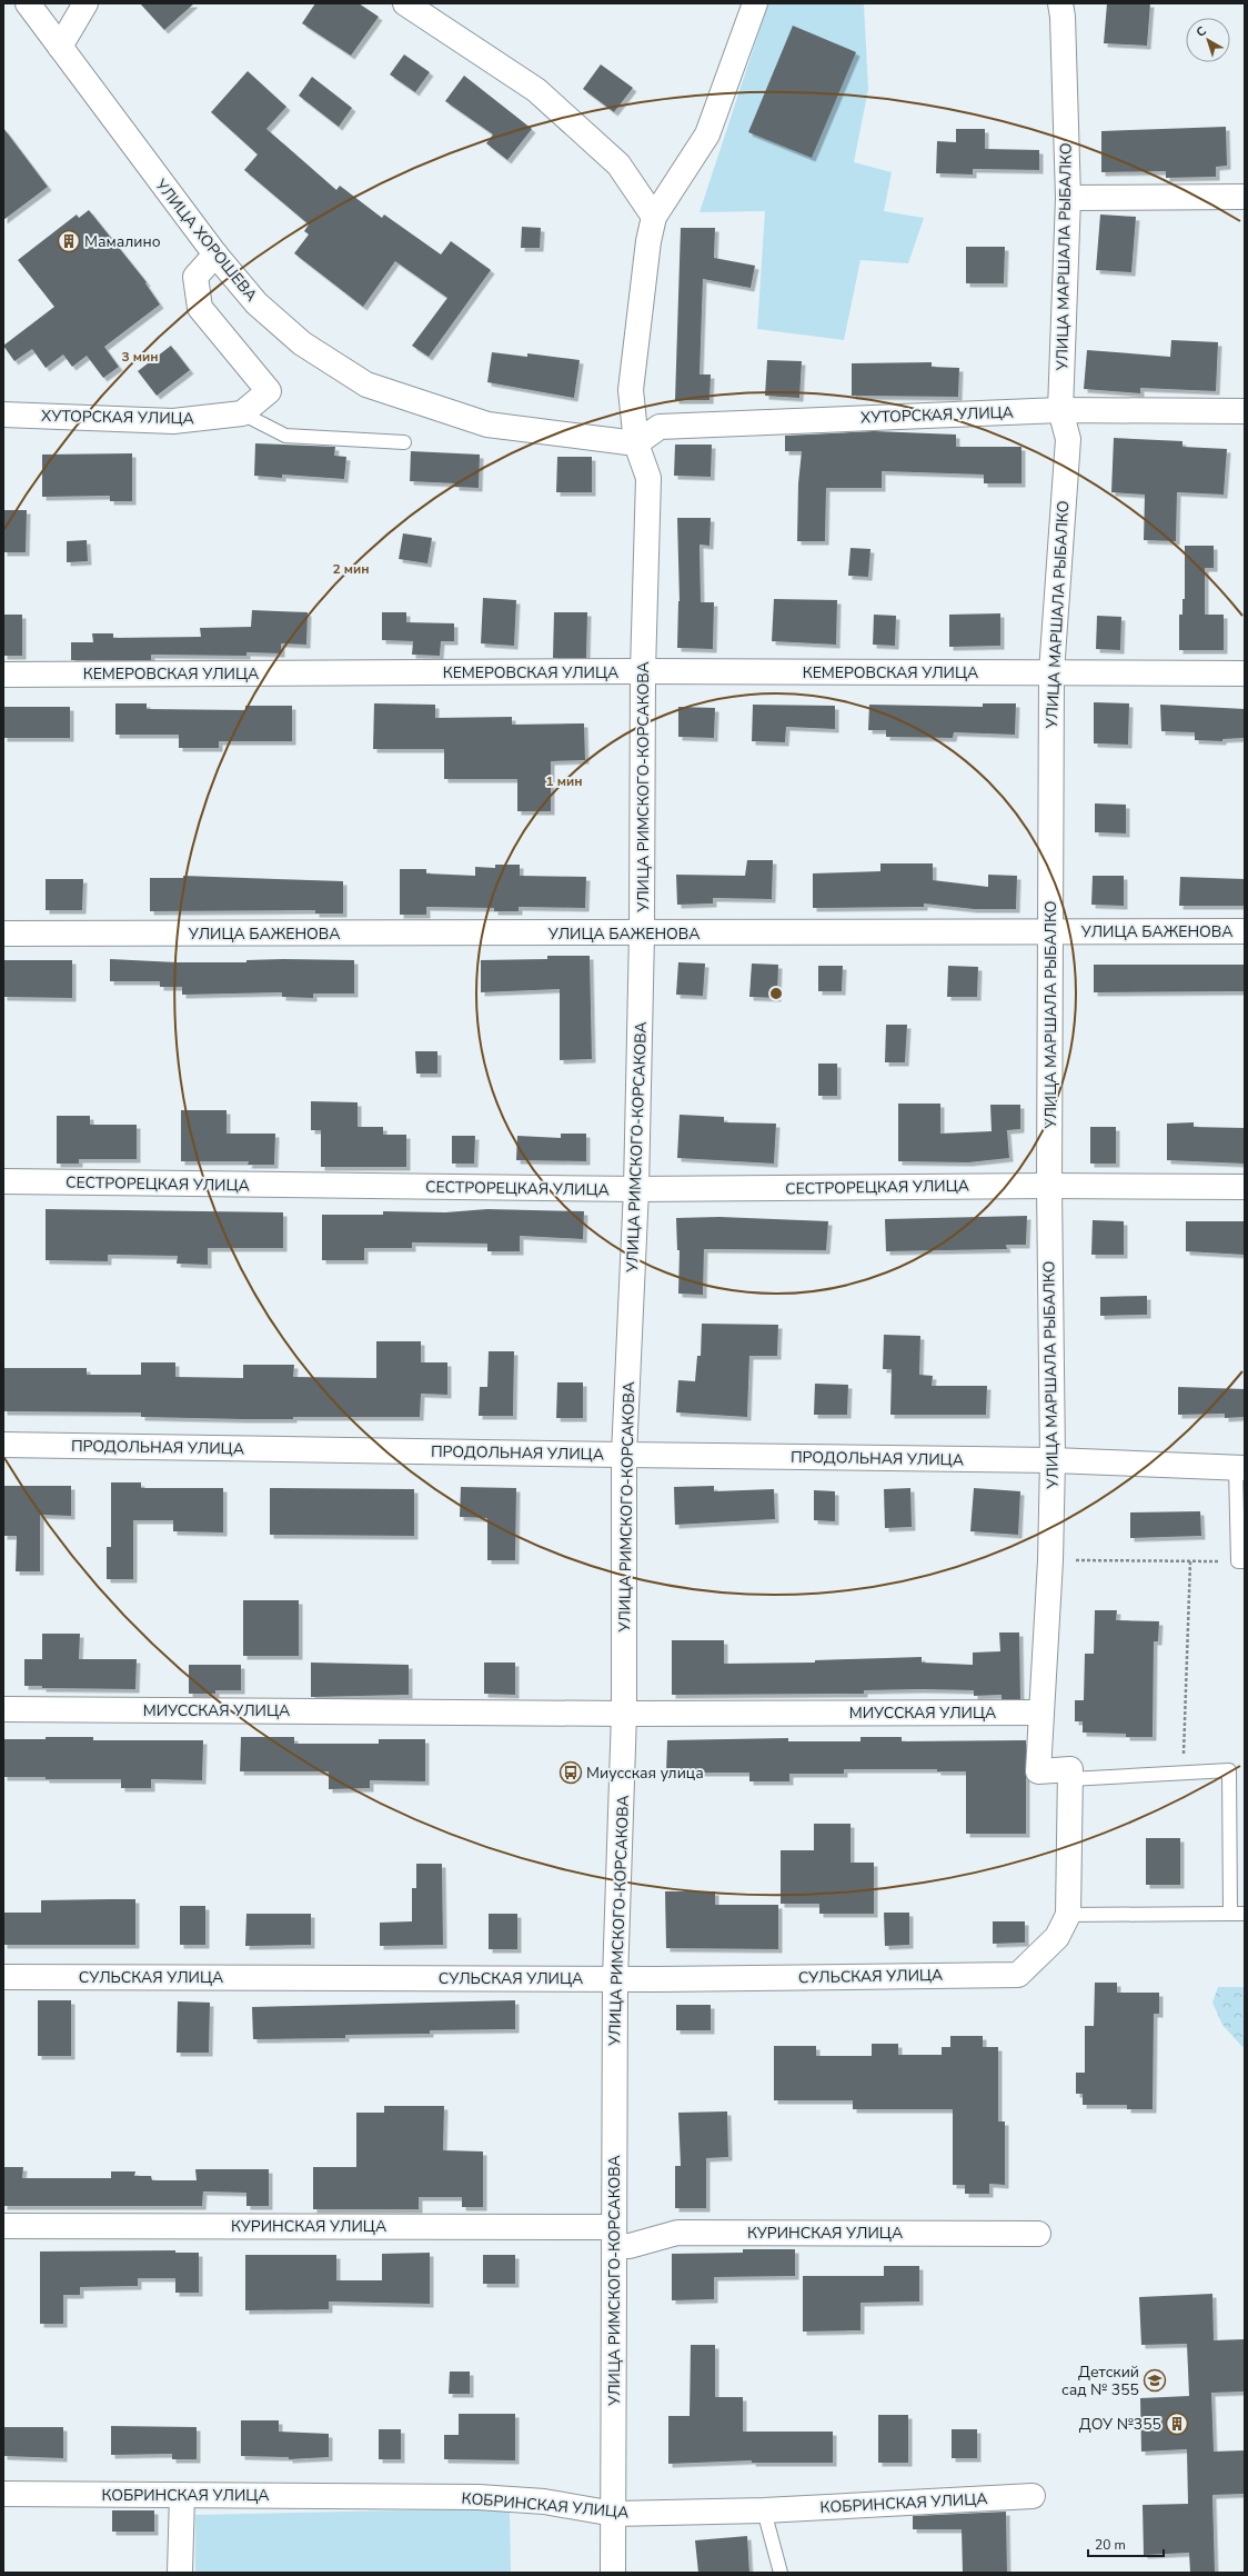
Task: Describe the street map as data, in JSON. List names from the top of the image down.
{
  "streets": {
    "street": [
      "УЛИЦА ХОРОШЕВА",
      "УЛИЦА МАРШАЛА РЫБАЛКО",
      "ХУТОРСКАЯ УЛИЦА",
      "КЕМЕРОВСКАЯ УЛИЦА",
      "УЛИЦА РИМСКОГО-КОРСАКОВА",
      "УЛИЦА БАЖЕНОВА",
      "СЕСТРОРЕЦКАЯ УЛИЦА",
      "ПРОДОЛЬНАЯ УЛИЦА",
      "МИУССКАЯ УЛИЦА",
      "СУЛЬСКАЯ УЛИЦА",
      "КУРИНСКАЯ УЛИЦА",
      "КОБРИНСКАЯ УЛИЦА"
    ]
  },
  "crossings": [
    ["УЛИЦА ХОРОШЕВА", "ХУТОРСКАЯ УЛИЦА"],
    ["УЛИЦА ХОРОШЕВА", "УЛИЦА РИМСКОГО-КОРСАКОВА"],
    ["УЛИЦА МАРШАЛА РЫБАЛКО", "ХУТОРСКАЯ УЛИЦА"],
    ["УЛИЦА МАРШАЛА РЫБАЛКО", "КЕМЕРОВСКАЯ УЛИЦА"],
    ["УЛИЦА МАРШАЛА РЫБАЛКО", "УЛИЦА БАЖЕНОВА"],
    ["УЛИЦА МАРШАЛА РЫБАЛКО", "СЕСТРОРЕЦКАЯ УЛИЦА"],
    ["УЛИЦА МАРШАЛА РЫБАЛКО", "ПРОДОЛЬНАЯ УЛИЦА"],
    ["УЛИЦА МАРШАЛА РЫБАЛКО", "МИУССКАЯ УЛИЦА"],
    ["ХУТОРСКАЯ УЛИЦА", "УЛИЦА РИМСКОГО-КОРСАКОВА"],
    ["КЕМЕРОВСКАЯ УЛИЦА", "УЛИЦА РИМСКОГО-КОРСАКОВА"],
    ["УЛИЦА РИМСКОГО-КОРСАКОВА", "УЛИЦА БАЖЕНОВА"],
    ["УЛИЦА РИМСКОГО-КОРСАКОВА", "СЕСТРОРЕЦКАЯ УЛИЦА"],
    ["УЛИЦА РИМСКОГО-КОРСАКОВА", "ПРОДОЛЬНАЯ УЛИЦА"],
    ["УЛИЦА РИМСКОГО-КОРСАКОВА", "МИУССКАЯ УЛИЦА"],
    ["УЛИЦА РИМСКОГО-КОРСАКОВА", "СУЛЬСКАЯ УЛИЦА"],
    ["УЛИЦА РИМСКОГО-КОРСАКОВА", "КУРИНСКАЯ УЛИЦА"],
    ["УЛИЦА РИМСКОГО-КОРСАКОВА", "КОБРИНСКАЯ УЛИЦА"]
  ],
  "places": {
    "building": ["Мамалино", "ДОУ №355"],
    "bus stop": ["Миусская улица"],
    "school or university": ["Детский сад № 355"]
  },
  "scale_bar": "20 m",
  "north": "top left",
  "rings": ["3 мин", "2 мин", "1 мин"]
}
